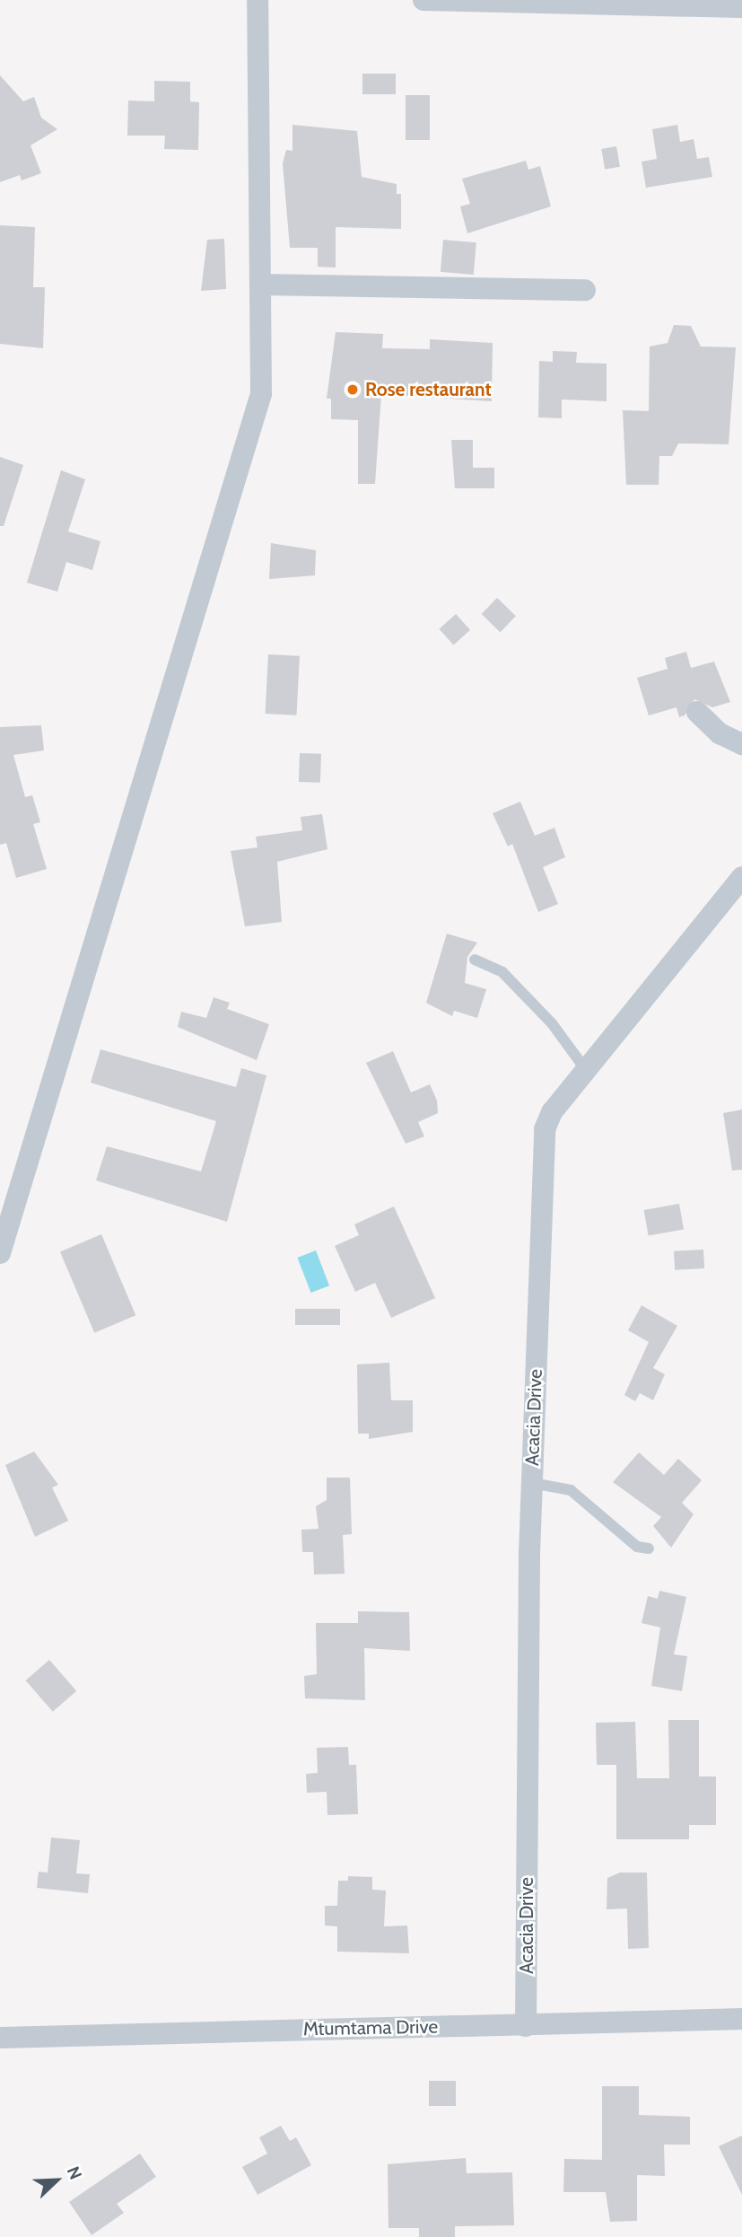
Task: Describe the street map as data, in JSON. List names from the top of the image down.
{
  "streets": {
    "street": ["Acacia Drive", "Mtumtama Drive"]
  },
  "crossings": [
    ["Acacia Drive", "Mtumtama Drive"]
  ],
  "places": ["Rose restaurant"],
  "north": "top right"
}
